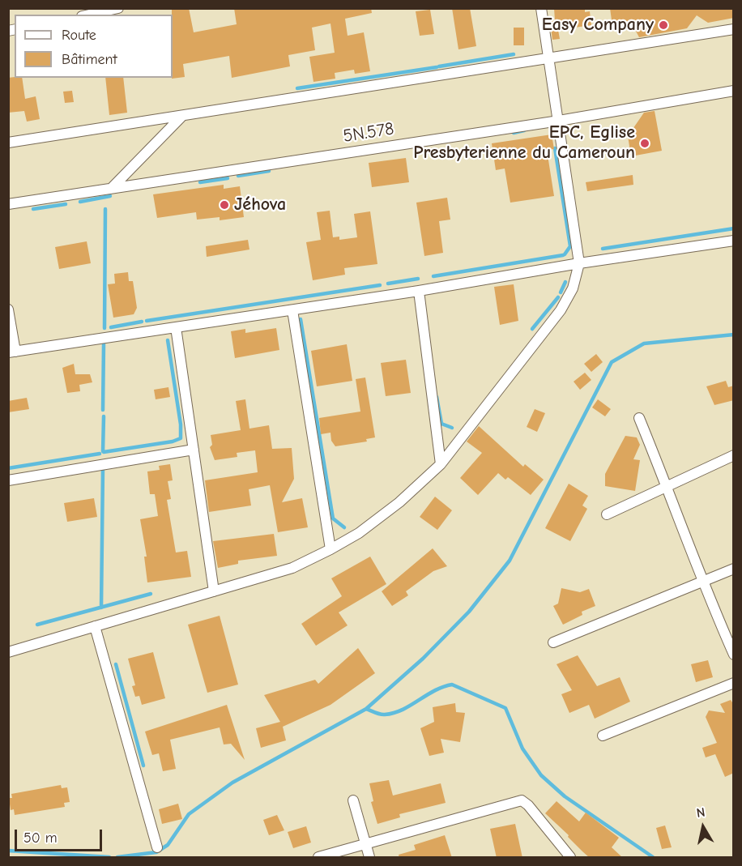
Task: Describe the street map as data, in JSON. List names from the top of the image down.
{
  "streets": {
    "street": ["5N.578"]
  },
  "places": ["Easy Company", "EPC, Eglise Presbyterienne du Cameroun", "Jéhova"],
  "legend": ["Route", "Bâtiment"],
  "scale_bar": "50 m",
  "north": "top"
}
